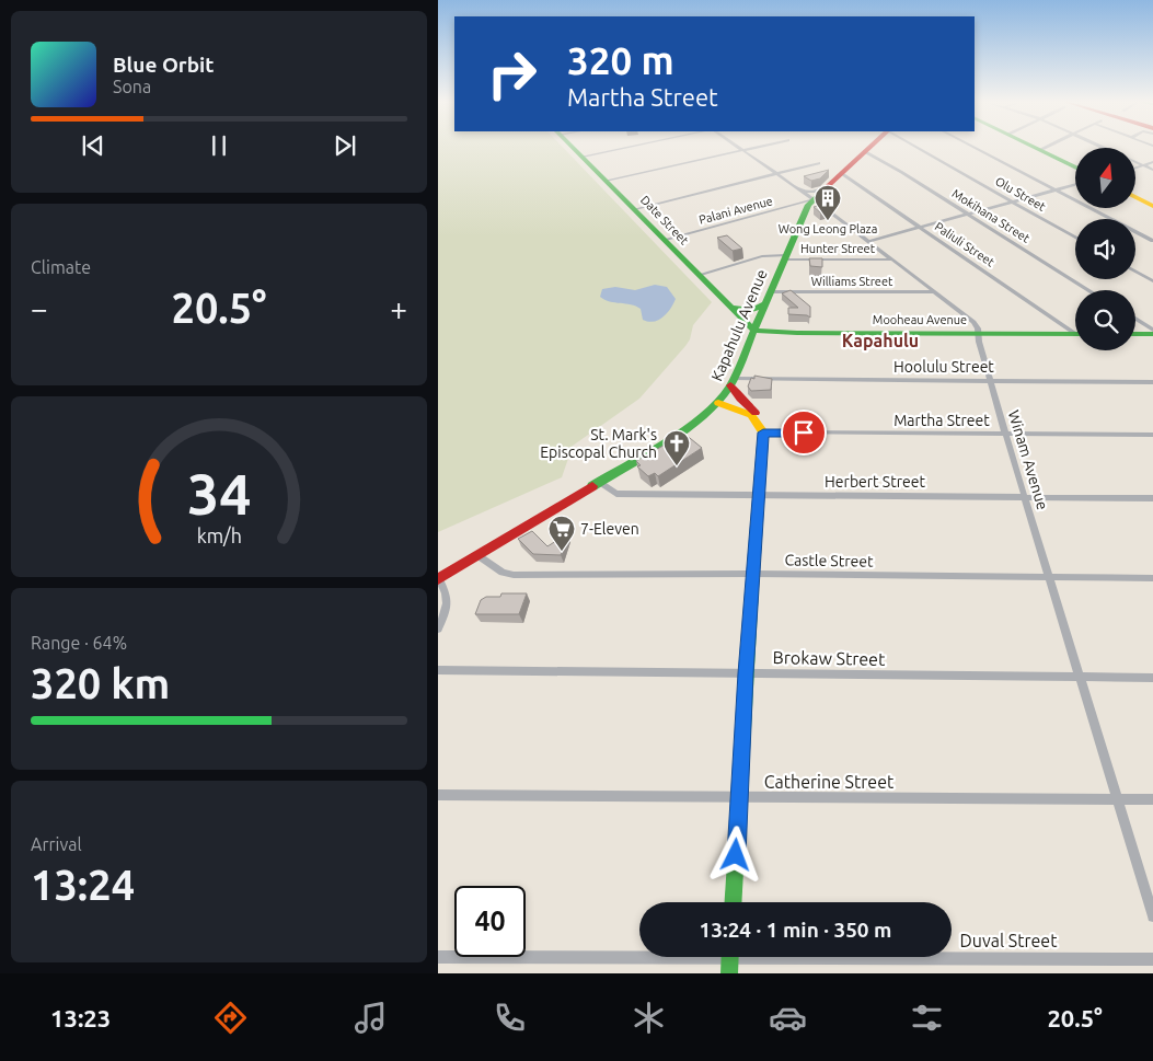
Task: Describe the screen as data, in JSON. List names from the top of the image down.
{
  "streets": {
    "main road": ["Date Street", "Mooheau Avenue", "Kapahulu Avenue"],
    "street": [
      "Olu Street",
      "Palani Avenue",
      "Mokihana Street",
      "Paliuli Street",
      "Hunter Street",
      "Williams Street",
      "Hoolulu Street",
      "Martha Street",
      "Winam Avenue",
      "Herbert Street",
      "Castle Street",
      "Brokaw Street",
      "Catherine Street",
      "Duval Street"
    ]
  },
  "crossings": [
    ["Palani Avenue", "Date Street"],
    ["Palani Avenue", "Kapahulu Avenue"],
    ["Mokihana Street", "Kapahulu Avenue"],
    ["Date Street", "Hunter Street"],
    ["Date Street", "Mooheau Avenue"],
    ["Date Street", "Kapahulu Avenue"],
    ["Paliuli Street", "Kapahulu Avenue"],
    ["Hunter Street", "Kapahulu Avenue"],
    ["Williams Street", "Kapahulu Avenue"],
    ["Mooheau Avenue", "Kapahulu Avenue"],
    ["Mooheau Avenue", "Winam Avenue"],
    ["Kapahulu Avenue", "Hoolulu Street"],
    ["Kapahulu Avenue", "Herbert Street"],
    ["Kapahulu Avenue", "Castle Street"],
    ["Hoolulu Street", "Winam Avenue"],
    ["Martha Street", "Winam Avenue"],
    ["Winam Avenue", "Herbert Street"],
    ["Winam Avenue", "Castle Street"],
    ["Winam Avenue", "Brokaw Street"],
    ["Winam Avenue", "Catherine Street"]
  ],
  "districts": ["Kapahulu"],
  "places": {
    "building": ["Wong Leong Plaza"],
    "church": ["St. Mark's Episcopal Church"],
    "supermarket": ["7-Eleven"]
  },
  "north": "top",
  "page": {
    "turn": ["320 m", "Martha Street"],
    "song": ["Blue Orbit", "Sona"],
    "tile": [
      "Climate",
      ["Range · 64%", "320 km"],
      ["Arrival", "13:24"]
    ],
    "heat": ["−", "20.5°", "+"],
    "limit": "40",
    "trip": "13:24 · 1 min · 350 m",
    "tabs": ["13:23", "20.5°"],
    "gauge": ["34", "km/h"]
  }
}
